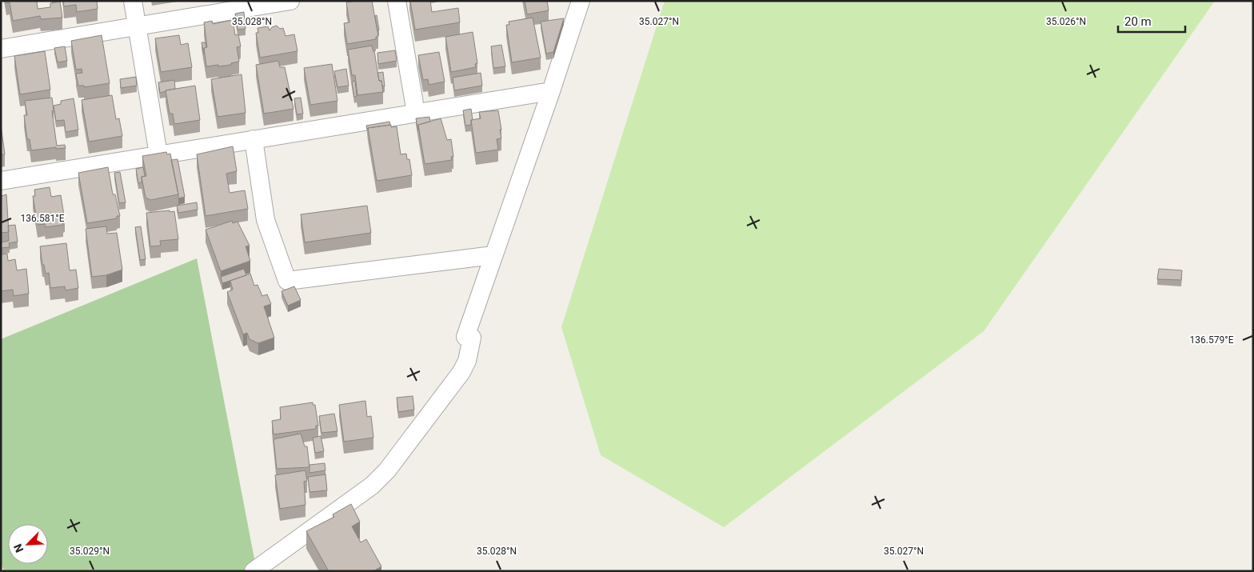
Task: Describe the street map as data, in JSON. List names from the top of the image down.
{
  "scale_bar": "20 m",
  "north": "bottom left",
  "coordinates": [
    "35.028°N",
    "35.027°N",
    "35.026°N",
    "136.581°E",
    "136.579°E",
    "35.029°N"
  ]
}
